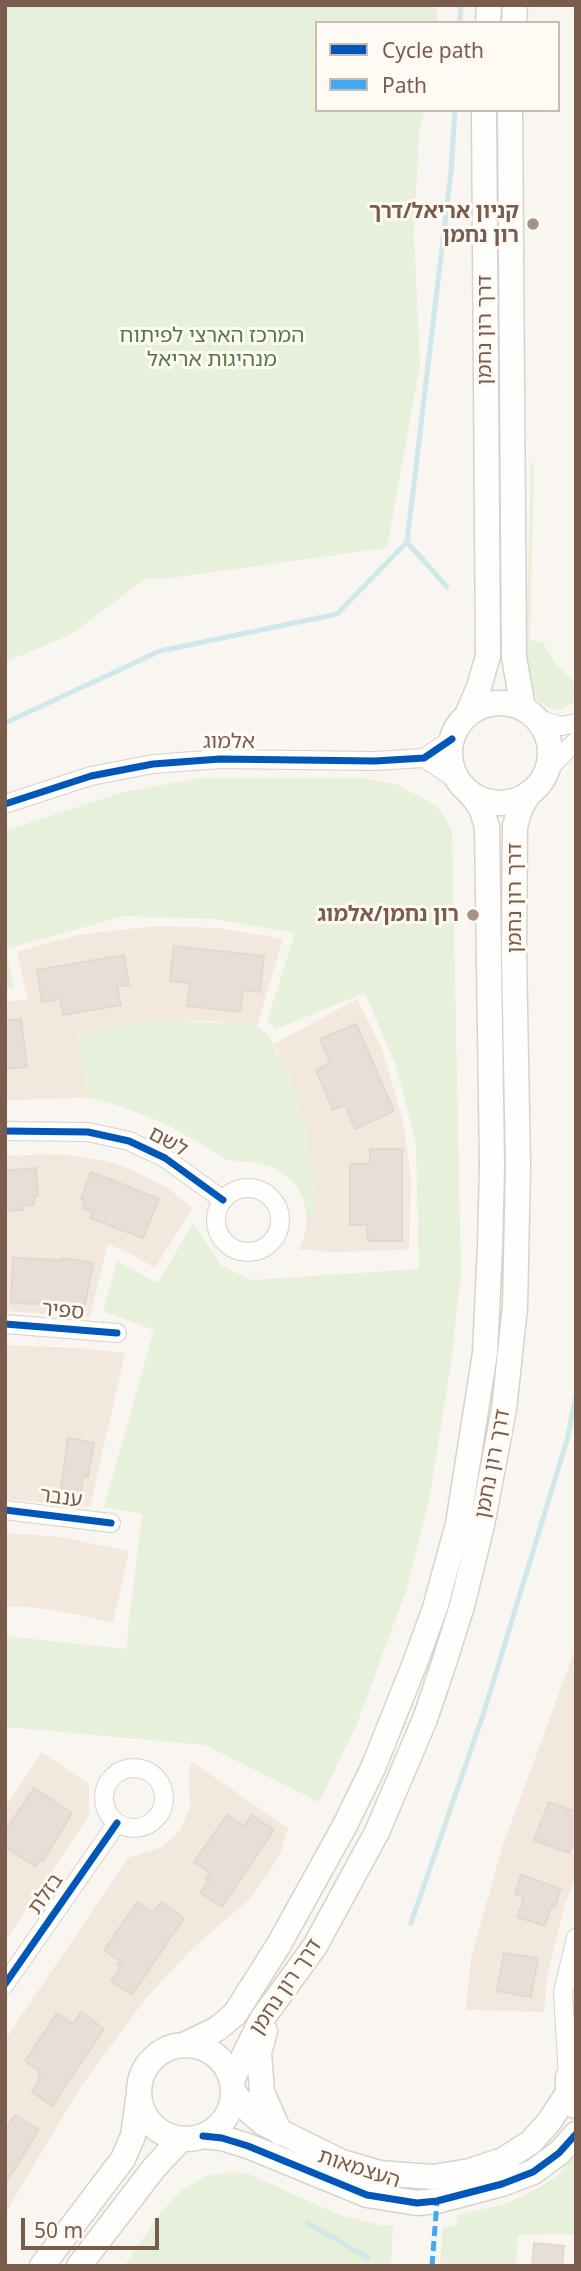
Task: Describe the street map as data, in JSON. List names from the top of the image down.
{
  "streets": {
    "main road": ["דרך רון נחמן", "העצמאות"],
    "street": [
      "אלמוג",
      "לשם",
      "ספיר",
      "ענבר",
      "בזלת"
    ]
  },
  "crossings": [
    ["דרך רון נחמן", "העצמאות"]
  ],
  "parks": ["המרכז הארצי לפיתוח מנהיגות אריאל"],
  "places": ["קניון אריאל/דרך רון נחמן", "רון נחמן/אלמוג"],
  "legend": ["Cycle path", "Path"],
  "scale_bar": "50 m"
}
